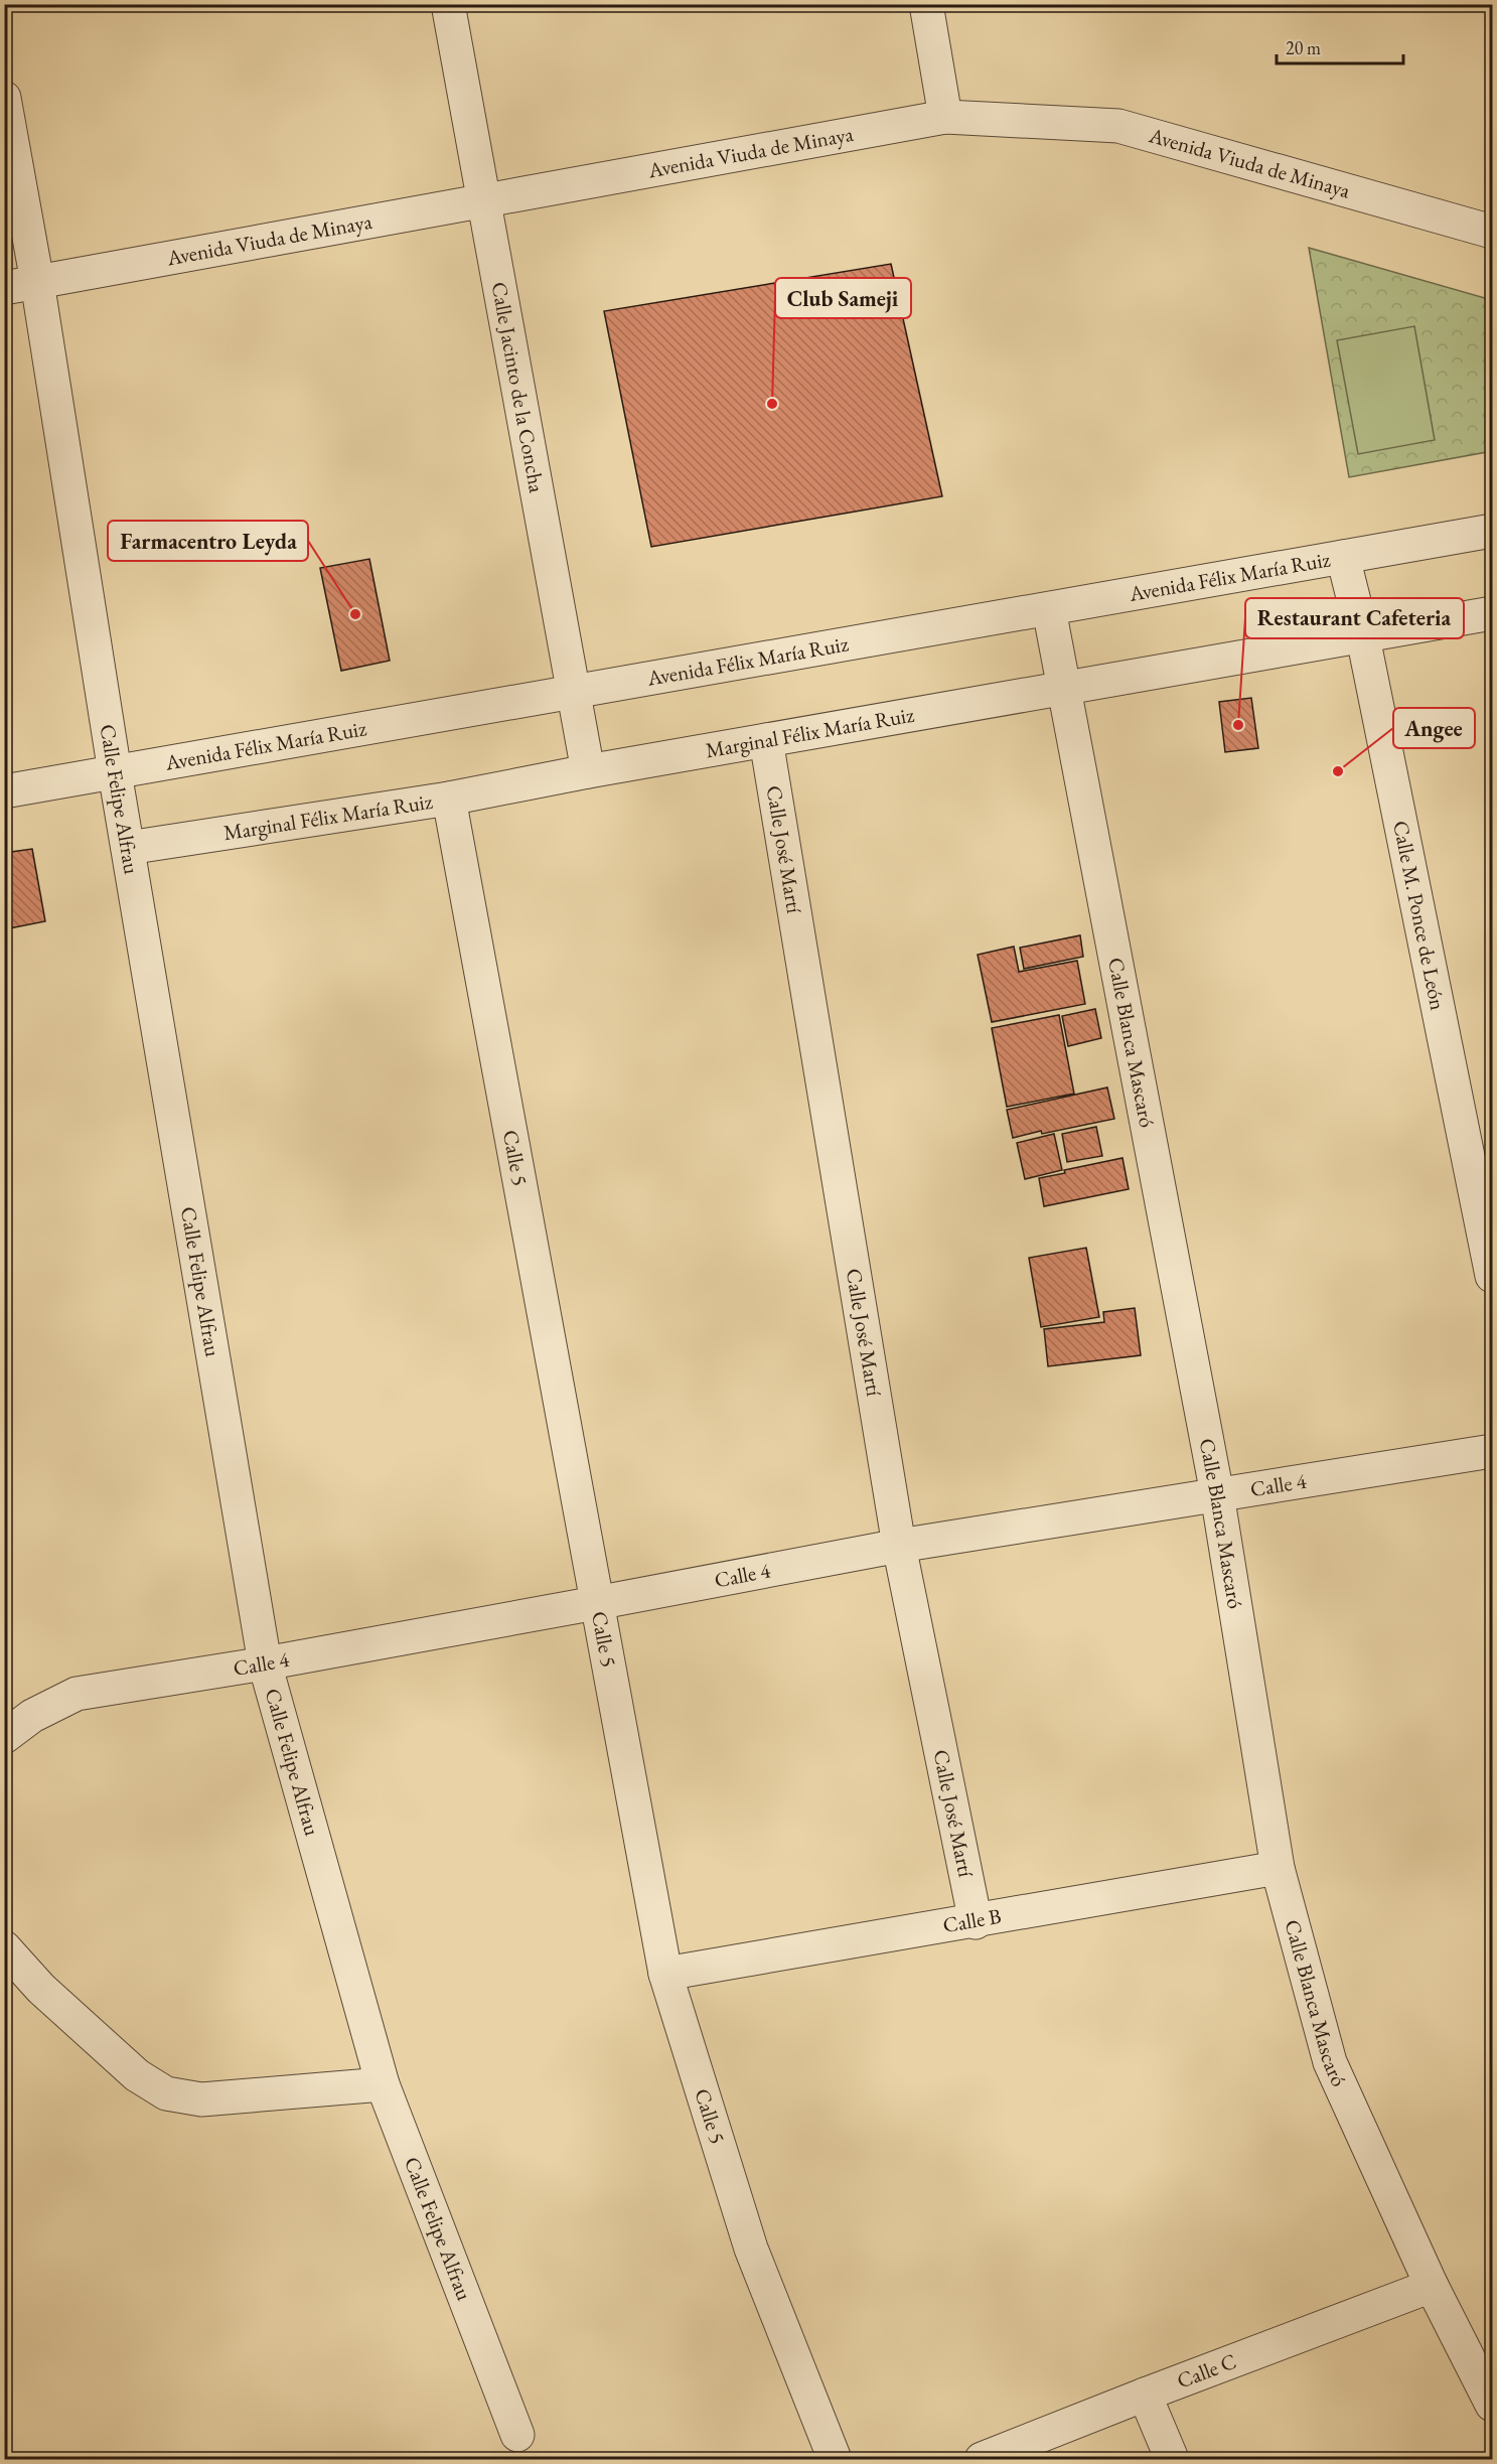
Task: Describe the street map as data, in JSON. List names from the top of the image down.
{
  "streets": {
    "street": [
      "Avenida Viuda de Minaya",
      "Calle Jacinto de la Concha",
      "Avenida Félix María Ruiz",
      "Marginal Félix María Ruiz",
      "Calle Felipe Alfrau",
      "Calle José Martí",
      "Calle M. Ponce de León",
      "Calle Blanca Mascaró",
      "Calle 5",
      "Calle 4",
      "Calle B",
      "Calle C"
    ]
  },
  "crossings": [
    ["Avenida Viuda de Minaya", "Calle Jacinto de la Concha"],
    ["Avenida Viuda de Minaya", "Calle Felipe Alfrau"],
    ["Calle Jacinto de la Concha", "Avenida Félix María Ruiz"],
    ["Calle Jacinto de la Concha", "Marginal Félix María Ruiz"],
    ["Avenida Félix María Ruiz", "Calle Felipe Alfrau"],
    ["Avenida Félix María Ruiz", "Calle M. Ponce de León"],
    ["Avenida Félix María Ruiz", "Calle Blanca Mascaró"],
    ["Marginal Félix María Ruiz", "Calle Felipe Alfrau"],
    ["Marginal Félix María Ruiz", "Calle José Martí"],
    ["Marginal Félix María Ruiz", "Calle M. Ponce de León"],
    ["Marginal Félix María Ruiz", "Calle Blanca Mascaró"],
    ["Marginal Félix María Ruiz", "Calle 5"],
    ["Calle Felipe Alfrau", "Calle 4"],
    ["Calle José Martí", "Calle 4"],
    ["Calle José Martí", "Calle B"],
    ["Calle Blanca Mascaró", "Calle 4"],
    ["Calle Blanca Mascaró", "Calle B"],
    ["Calle Blanca Mascaró", "Calle C"],
    ["Calle 5", "Calle 4"],
    ["Calle 5", "Calle B"]
  ],
  "places": [
    "Club Sameji",
    "Farmacentro Leyda",
    "Restaurant Cafeteria",
    "Angee"
  ],
  "scale_bar": "20 m"
}
